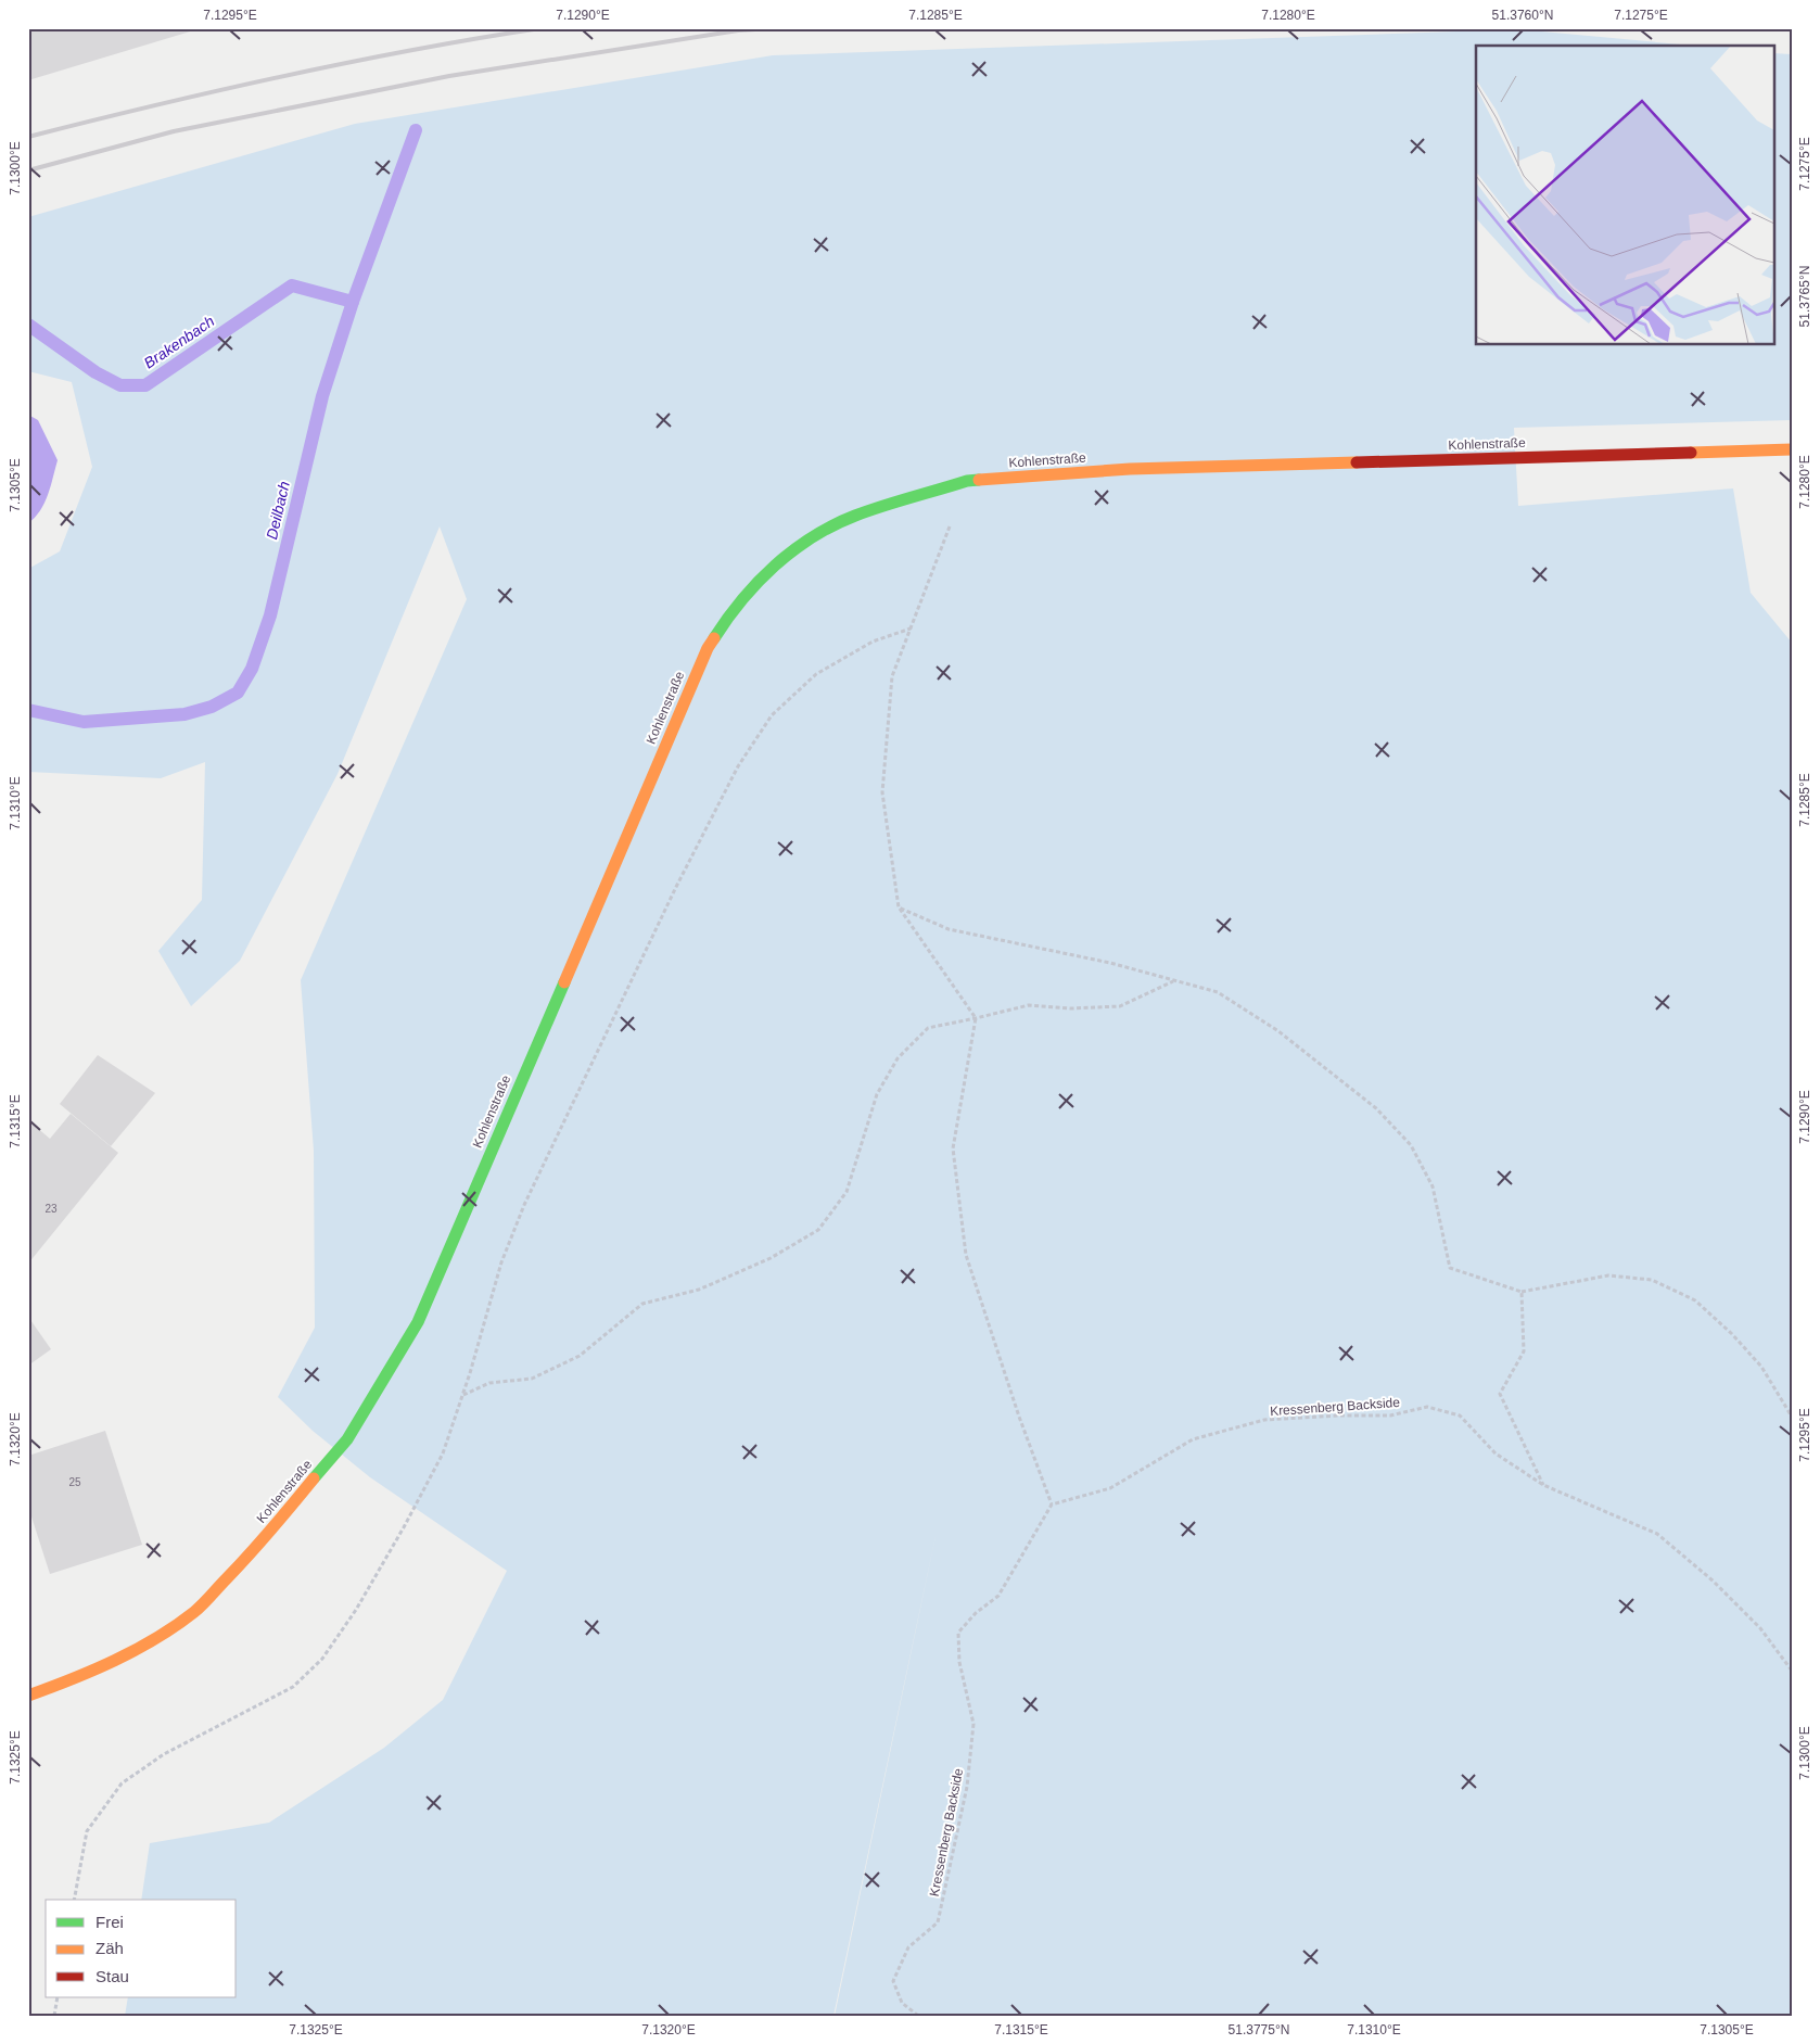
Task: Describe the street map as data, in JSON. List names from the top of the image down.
{
  "streets": {
    "main road": ["Kohlenstraße"],
    "path": ["Kressenberg Backside"]
  },
  "water": ["Brakenbach", "Deilbach"],
  "house_numbers": ["23", "25"],
  "legend": ["Frei", "Zäh", "Stau"],
  "coordinates": [
    "7.1295°E",
    "7.1290°E",
    "7.1285°E",
    "7.1280°E",
    "51.3760°N",
    "7.1275°E",
    "7.1300°E",
    "51.3765°N",
    "7.1305°E",
    "7.1310°E",
    "7.1315°E",
    "7.1320°E",
    "7.1325°E",
    "51.3775°N"
  ]
}
